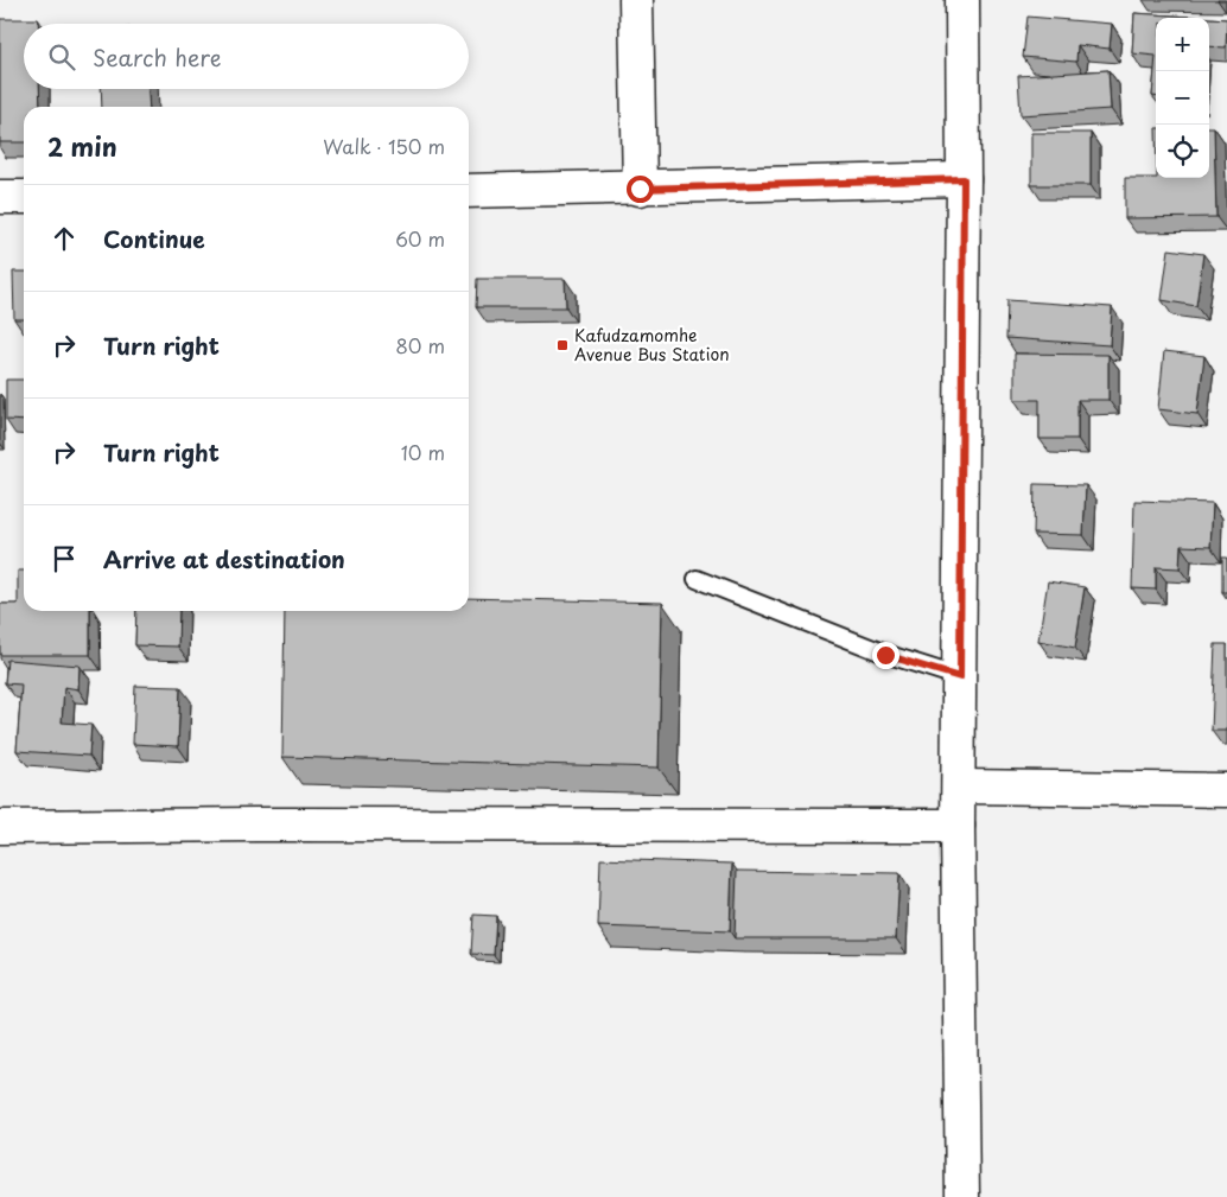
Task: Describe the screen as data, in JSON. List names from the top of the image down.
{
  "places": {
    "transit": ["Kafudzamomhe Avenue Bus Station"]
  },
  "page": {
    "map_buttons": ["+", "−"],
    "search": "Search here",
    "heading": ["2 min", "Walk · 150 m"],
    "list": [
      ["Continue", "60 m"],
      ["Turn right", "80 m"],
      ["Turn right", "10 m"],
      "Arrive at destination"
    ]
  }
}
